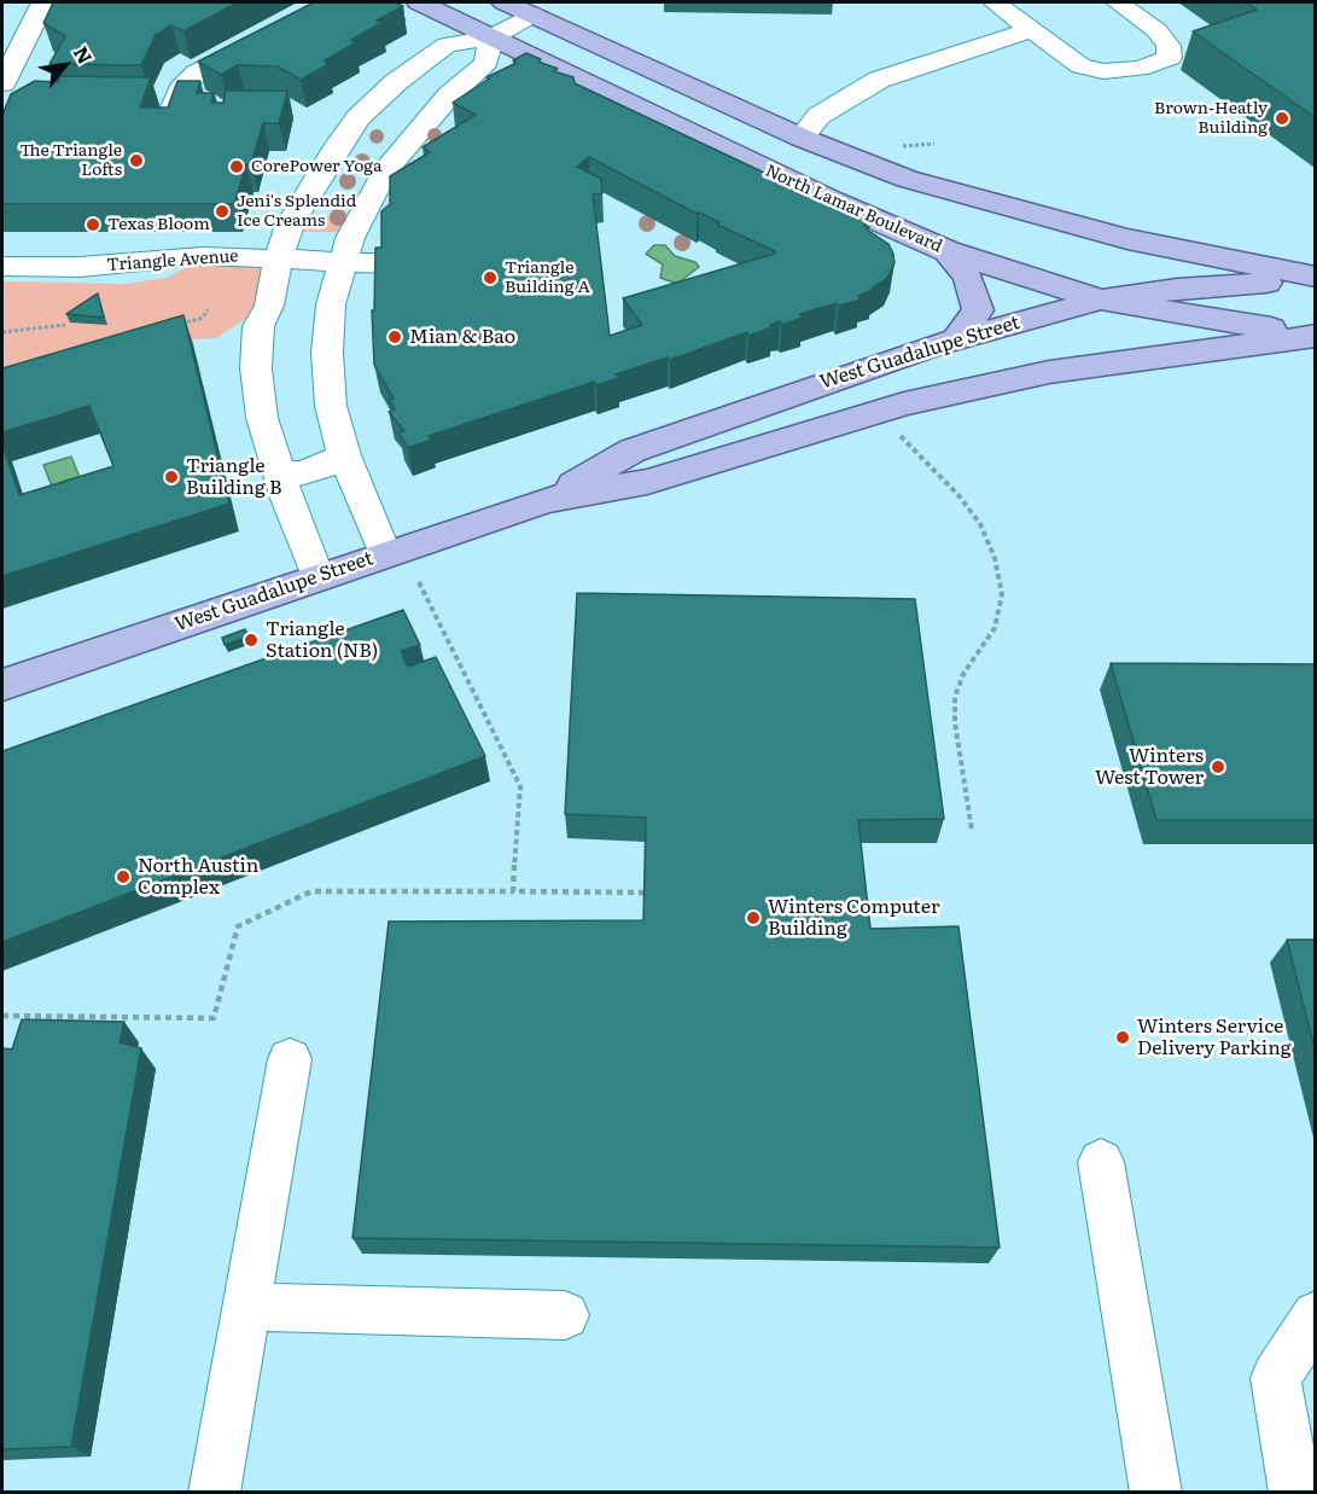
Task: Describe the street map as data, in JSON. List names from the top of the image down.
{
  "streets": {
    "main road": ["North Lamar Boulevard", "West Guadalupe Street"],
    "street": ["Triangle Avenue"]
  },
  "crossings": [
    ["North Lamar Boulevard", "West Guadalupe Street"]
  ],
  "places": [
    "Brown-Heatly Building",
    "The Triangle Lofts",
    "CorePower Yoga",
    "Jeni's Splendid Ice Creams",
    "Texas Bloom",
    "Triangle Building A",
    "Mian & Bao",
    "Triangle Building B",
    "Triangle Station (NB)",
    "Winters West Tower",
    "North Austin Complex",
    "Winters Computer Building",
    "Winters Service Delivery Parking"
  ],
  "north": "top right"
}
